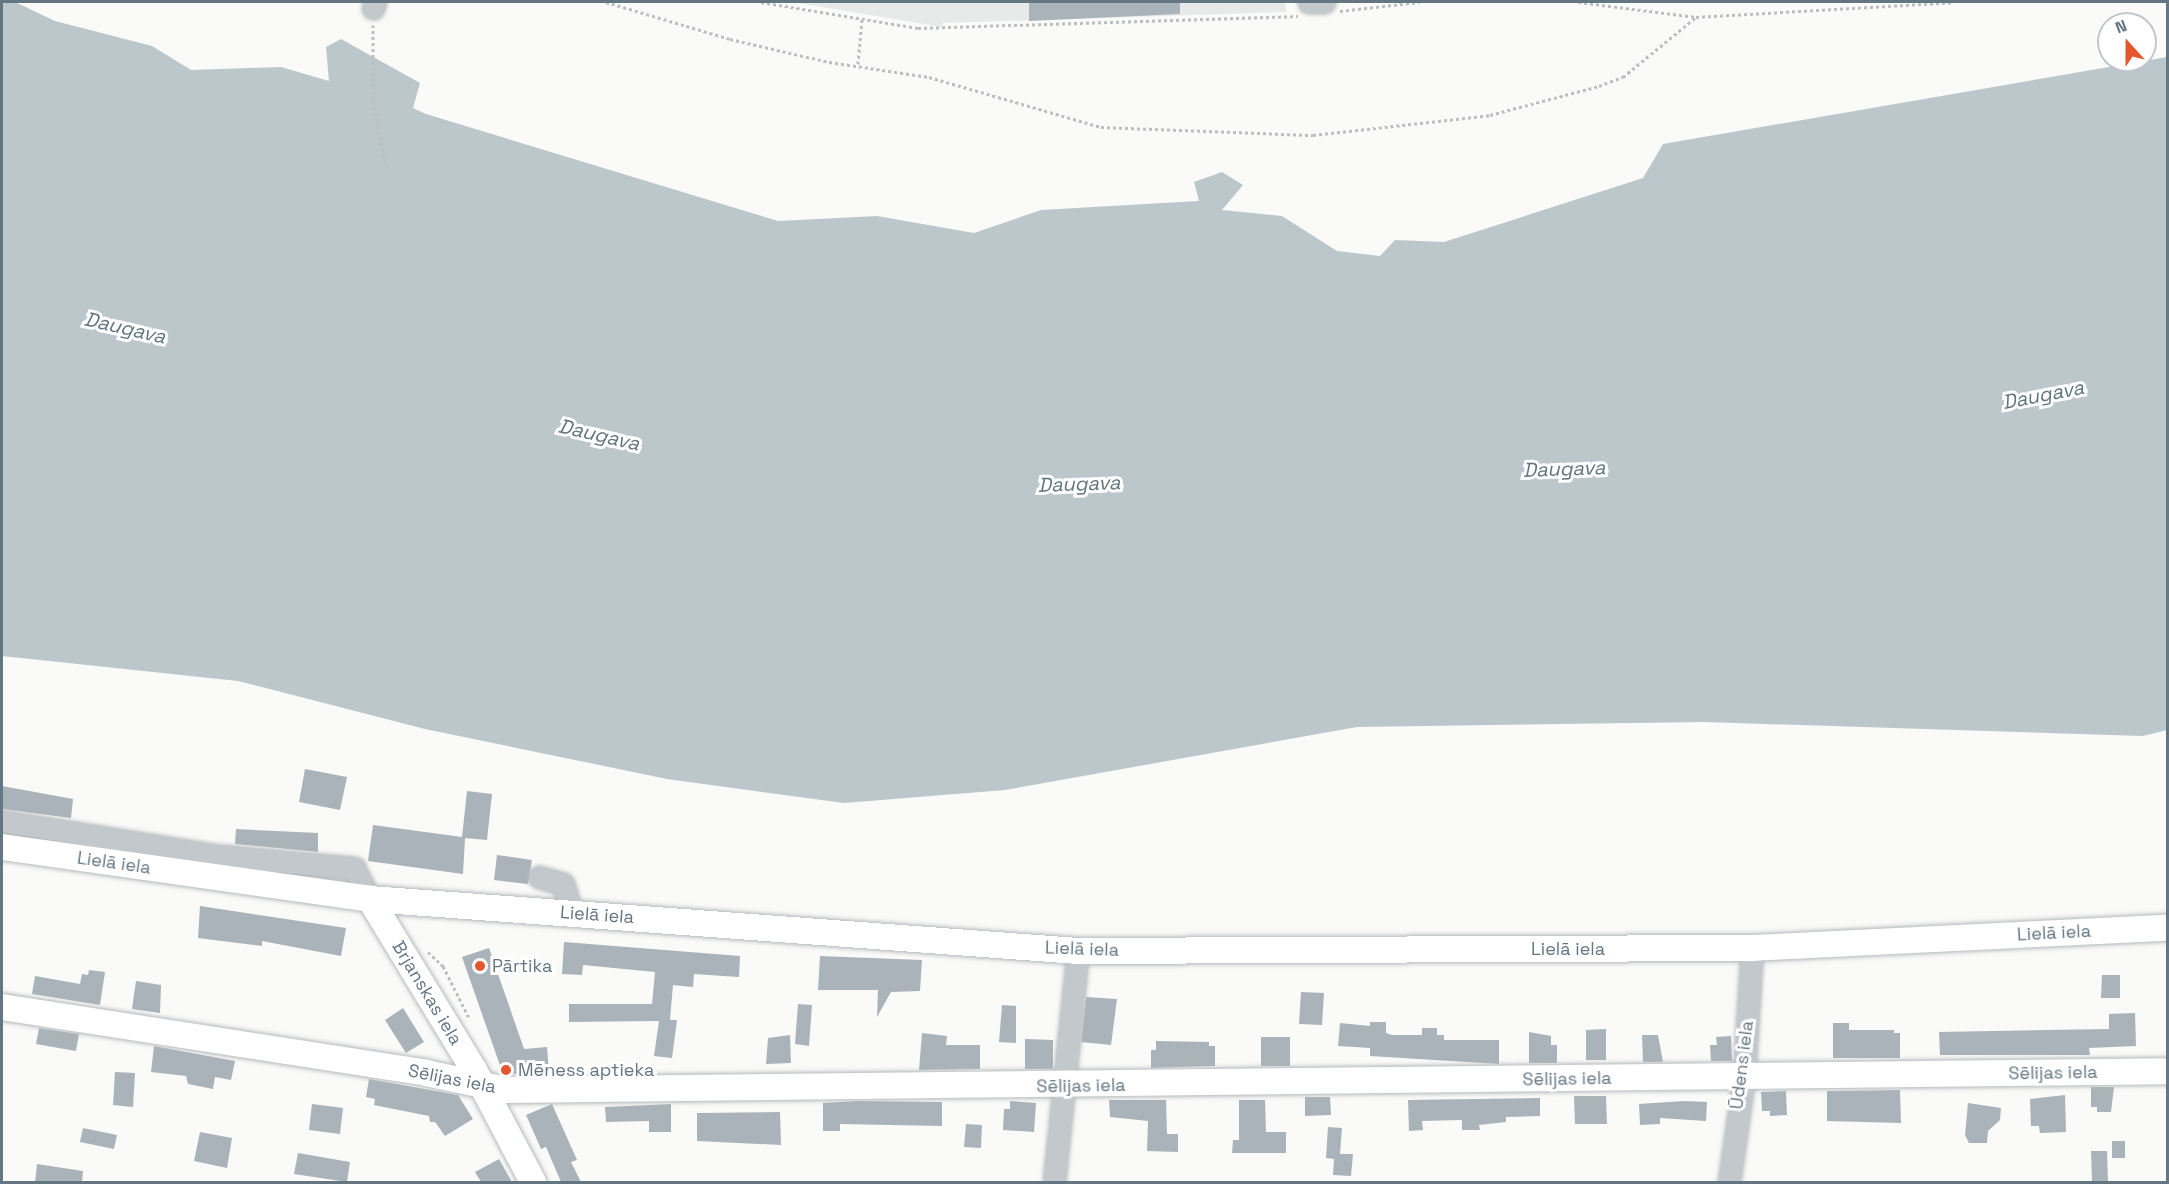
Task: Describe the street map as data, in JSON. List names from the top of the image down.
{
  "streets": {
    "main road": ["Lielā iela", "Brjanskas iela", "Sēlijas iela"],
    "street": ["Ūdens iela"]
  },
  "crossings": [
    ["Lielā iela", "Brjanskas iela"],
    ["Lielā iela", "Ūdens iela"],
    ["Brjanskas iela", "Sēlijas iela"],
    ["Ūdens iela", "Sēlijas iela"]
  ],
  "water": ["Daugava"],
  "places": ["Pārtika", "Mēness aptieka"],
  "north": "top"
}
